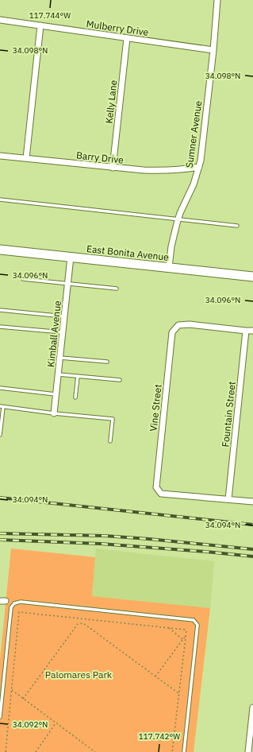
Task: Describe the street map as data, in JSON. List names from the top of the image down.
{
  "streets": {
    "main road": ["East Bonita Avenue"],
    "street": [
      "Mulberry Drive",
      "Kelly Lane",
      "Sumner Avenue",
      "Barry Drive",
      "Kimball Avenue",
      "Vine Street",
      "Fountain Street"
    ]
  },
  "crossings": [
    ["Mulberry Drive", "Kelly Lane"],
    ["Mulberry Drive", "Sumner Avenue"],
    ["Kelly Lane", "Barry Drive"],
    ["Sumner Avenue", "Barry Drive"],
    ["Sumner Avenue", "East Bonita Avenue"],
    ["East Bonita Avenue", "Kimball Avenue"],
    ["Vine Street", "Fountain Street"]
  ],
  "parks": ["Palomares Park"],
  "coordinates": [
    "117.744°W",
    "34.098°N",
    "34.096°N",
    "34.094°N",
    "34.092°N",
    "117.742°W"
  ]
}
